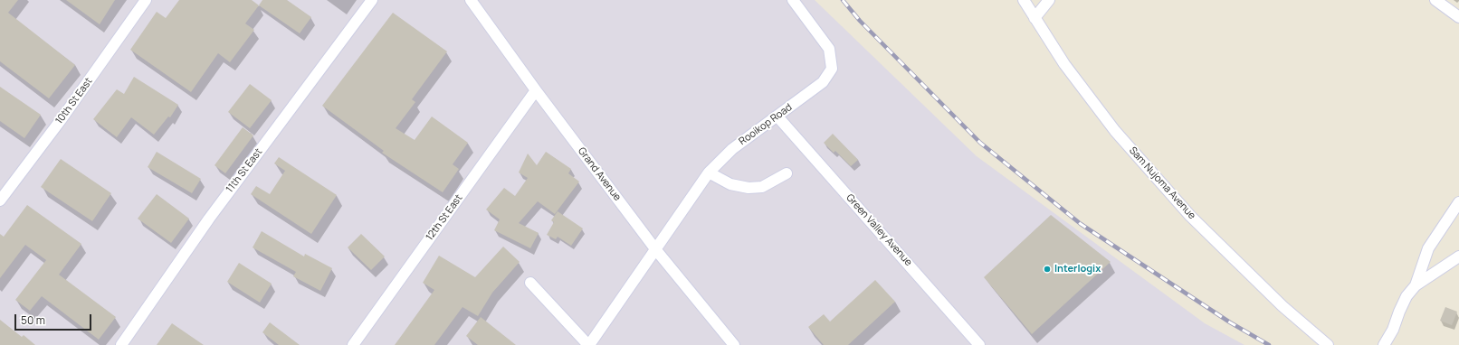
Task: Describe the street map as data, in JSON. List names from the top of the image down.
{
  "streets": {
    "street": [
      "10th St East",
      "Rooikop Road",
      "11th St East",
      "Grand Avenue",
      "Sam Nujoma Avenue",
      "12th St East",
      "Green Valley Avenue"
    ]
  },
  "crossings": [
    ["Rooikop Road", "Grand Avenue"],
    ["Rooikop Road", "Green Valley Avenue"],
    ["Grand Avenue", "12th St East"]
  ],
  "places": ["Interlogix"],
  "scale_bar": "50 m"
}
